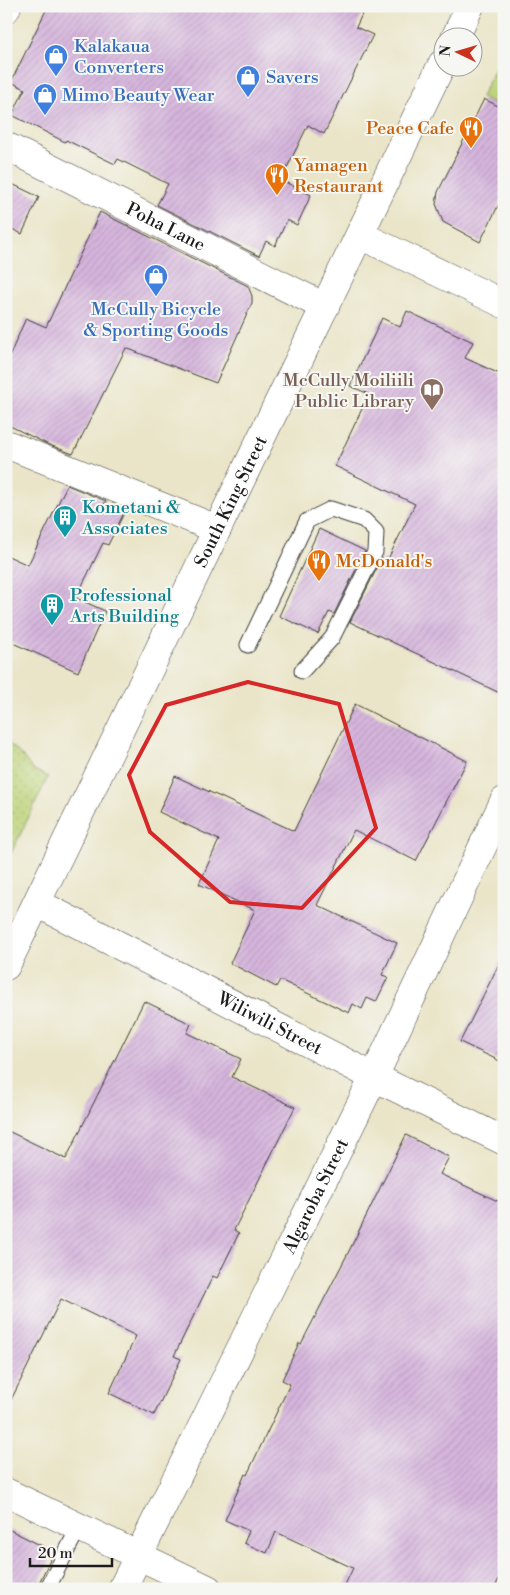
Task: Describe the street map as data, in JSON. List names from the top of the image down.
{
  "streets": {
    "street": [
      "Poha Lane",
      "South King Street",
      "Wiliwili Street",
      "Algaroba Street"
    ]
  },
  "crossings": [
    ["Poha Lane", "South King Street"],
    ["South King Street", "Wiliwili Street"],
    ["Wiliwili Street", "Algaroba Street"]
  ],
  "places": {
    "shop": [
      "Kalakaua Converters",
      "Savers",
      "Mimo Beauty Wear",
      "McCully Bicycle & Sporting Goods"
    ],
    "restaurant": ["Peace Cafe", "Yamagen Restaurant", "McDonald's"],
    "library": ["McCully Moiliili Public Library"],
    "building": ["Kometani & Associates", "Professional Arts Building"]
  },
  "scale_bar": "20 m",
  "north": "left"
}
